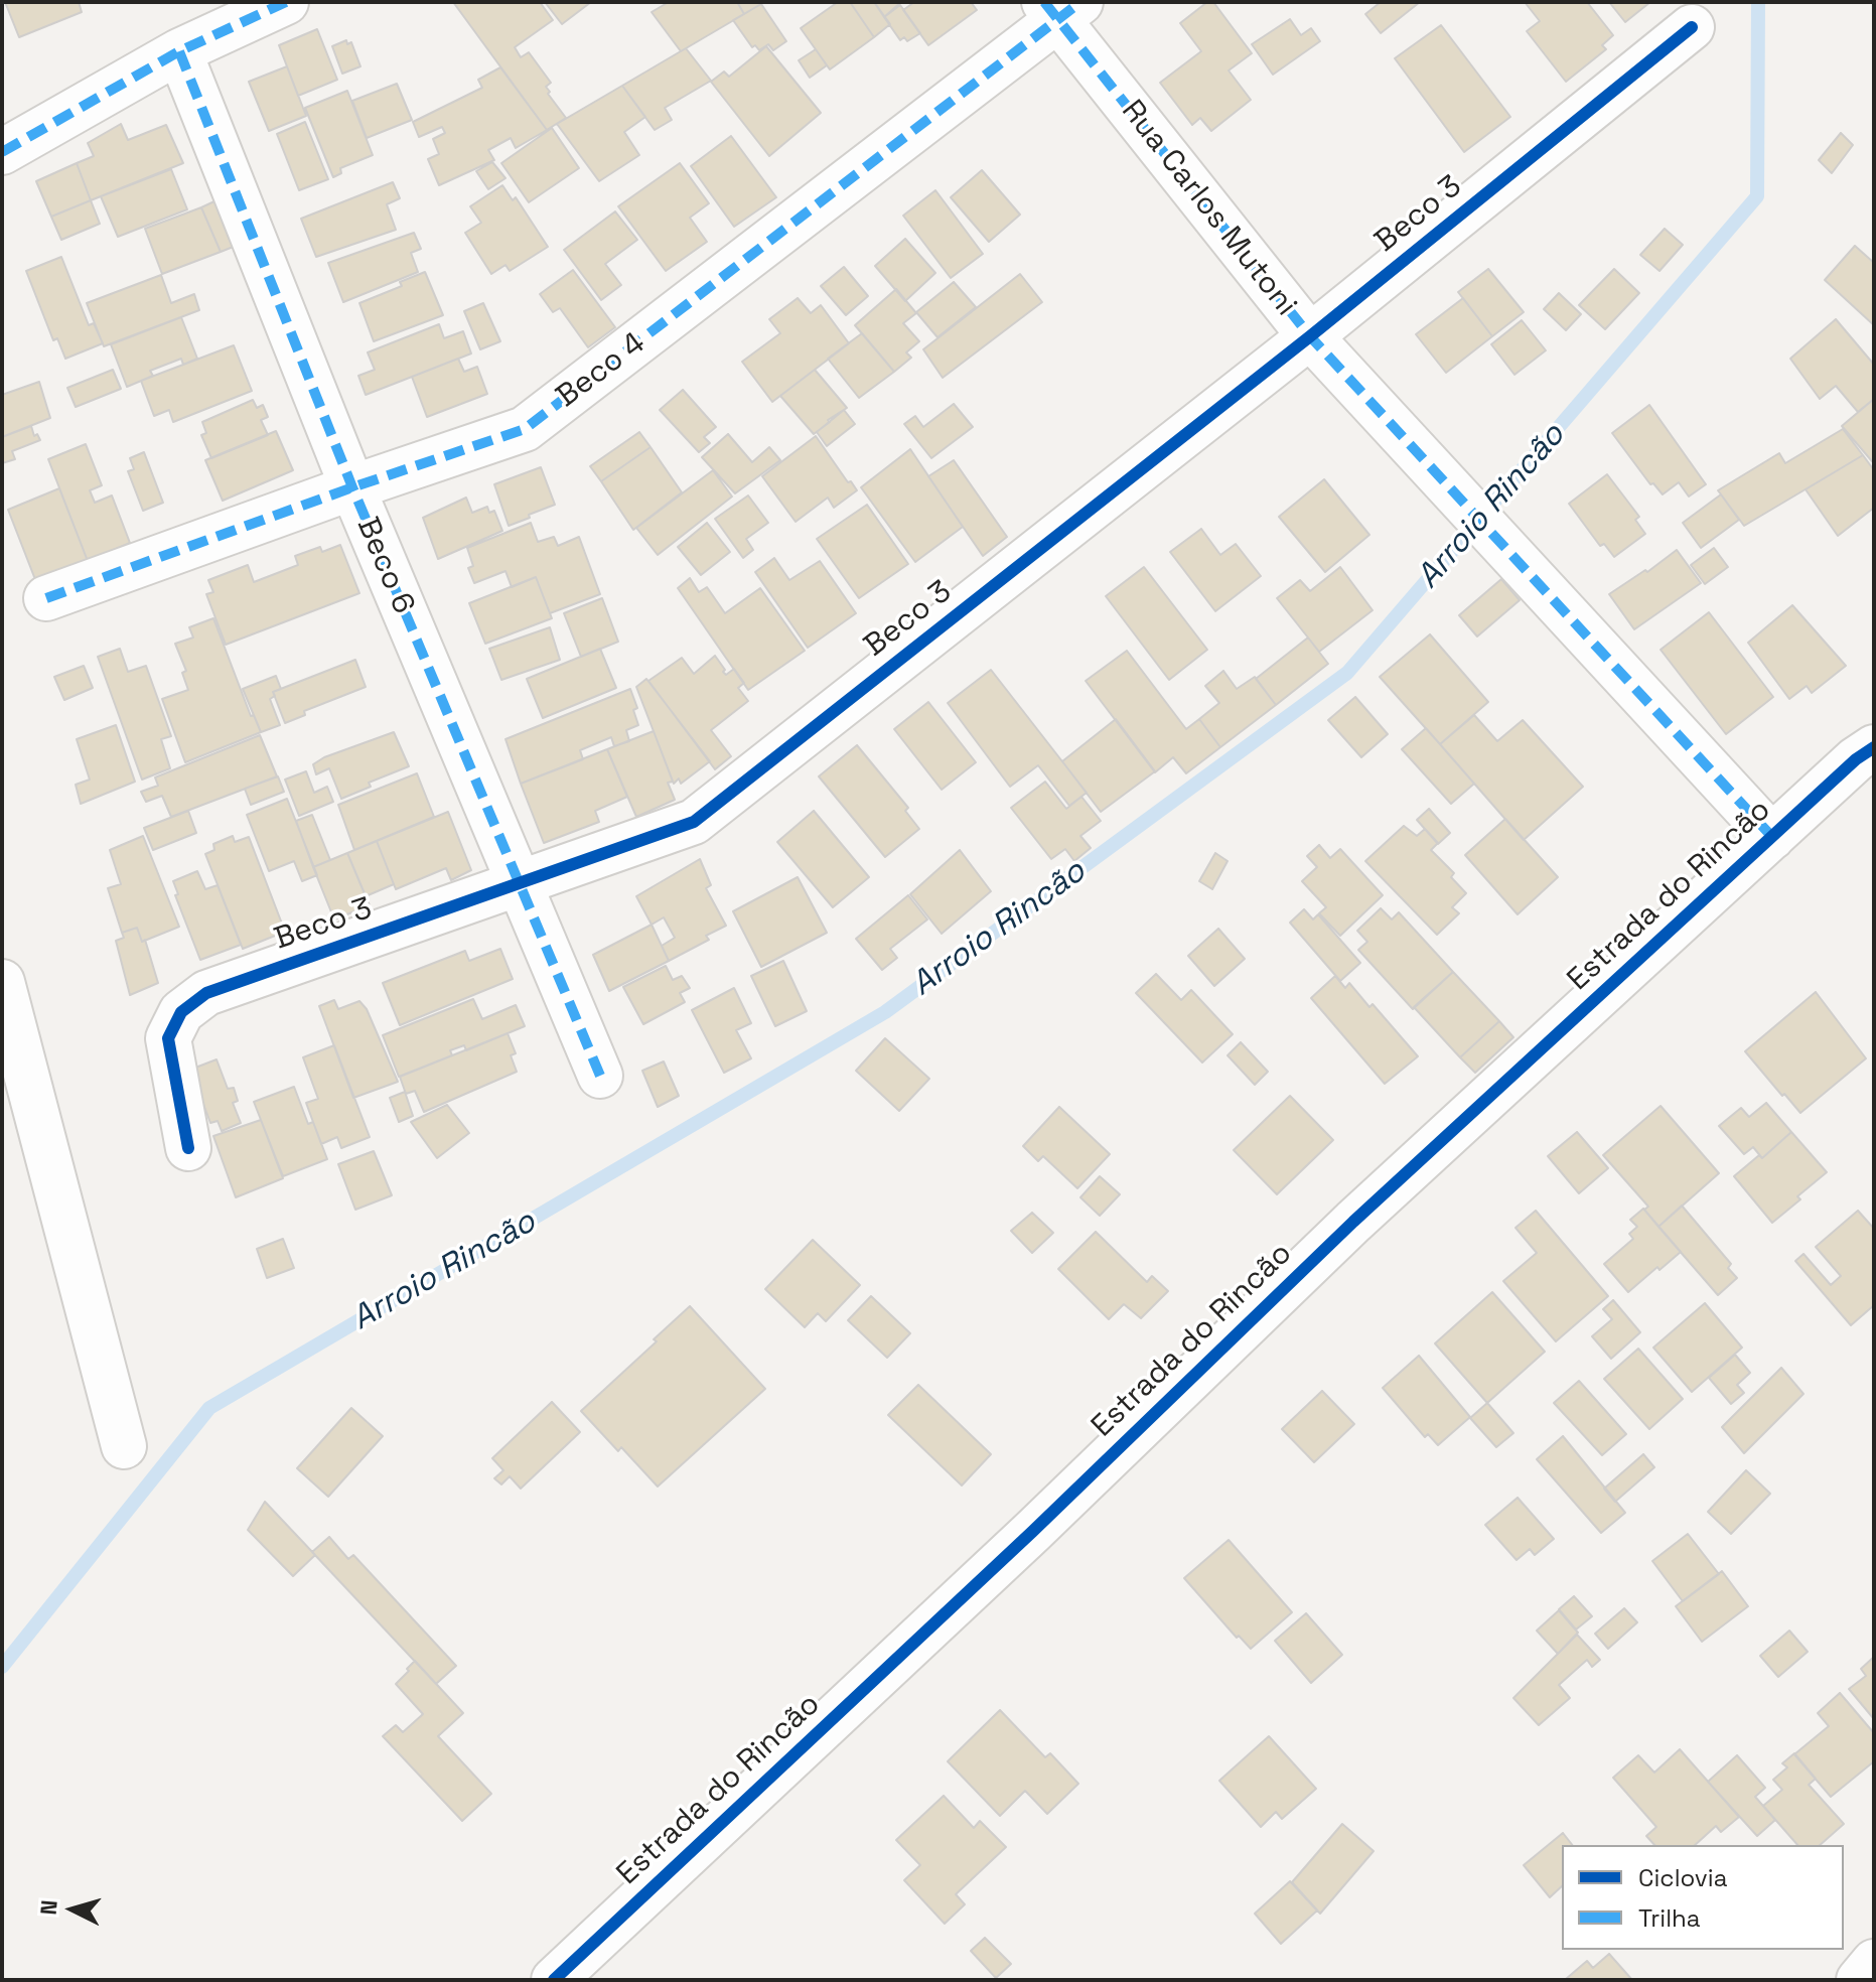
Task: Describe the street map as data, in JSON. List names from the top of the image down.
{
  "streets": {
    "street": [
      "Rua Carlos Mutoni",
      "Beco 3",
      "Beco 4",
      "Beco 6",
      "Estrada do Rincão"
    ]
  },
  "crossings": [
    ["Rua Carlos Mutoni", "Beco 3"],
    ["Rua Carlos Mutoni", "Beco 4"],
    ["Rua Carlos Mutoni", "Estrada do Rincão"],
    ["Beco 3", "Beco 6"],
    ["Beco 4", "Beco 6"]
  ],
  "water": ["Arroio Rincão"],
  "legend": ["Ciclovia", "Trilha"],
  "north": "left"
}
